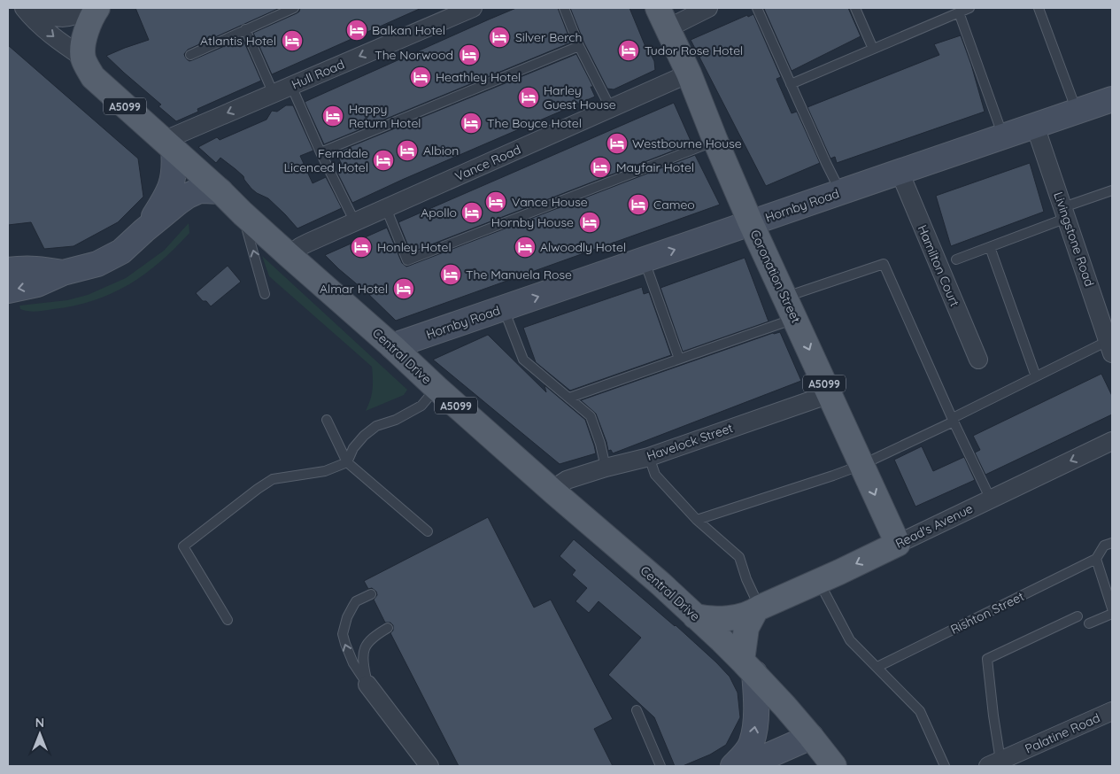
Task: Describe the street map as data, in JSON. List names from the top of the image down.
{
  "streets": {
    "main road": [
      "A5099",
      "Hornby Road",
      "Coronation Street",
      "Central Drive",
      "Read's Avenue"
    ],
    "street": [
      "Hull Road",
      "Vance Road",
      "Livingstone Road",
      "Hamilton Court",
      "Havelock Street",
      "Palatine Road"
    ],
    "lane": ["Rishton Street"]
  },
  "crossings": [
    ["Hull Road", "Central Drive"],
    ["Vance Road", "Coronation Street"],
    ["Vance Road", "Central Drive"],
    ["Hornby Road", "Livingstone Road"],
    ["Hornby Road", "Hamilton Court"],
    ["Hornby Road", "Coronation Street"],
    ["Hornby Road", "Central Drive"],
    ["Coronation Street", "Havelock Street"],
    ["Coronation Street", "Read's Avenue"],
    ["Central Drive", "Havelock Street"],
    ["Central Drive", "Read's Avenue"]
  ],
  "one_way": ["Hull Road", "Read's Avenue"],
  "places": {
    "hotel": [
      "Balkan Hotel",
      "Silver Berch",
      "Atlantis Hotel",
      "Tudor Rose Hotel",
      "The Norwood",
      "Heathley Hotel",
      "Harley Guest House",
      "Happy Return Hotel",
      "The Boyce Hotel",
      "Westbourne House",
      "Albion",
      "Ferndale Licenced Hotel",
      "Mayfair Hotel",
      "Vance House",
      "Cameo",
      "Apollo",
      "Hornby House",
      "Honley Hotel",
      "Alwoodly Hotel",
      "The Manuela Rose",
      "Almar Hotel"
    ]
  },
  "north": "top"
}
